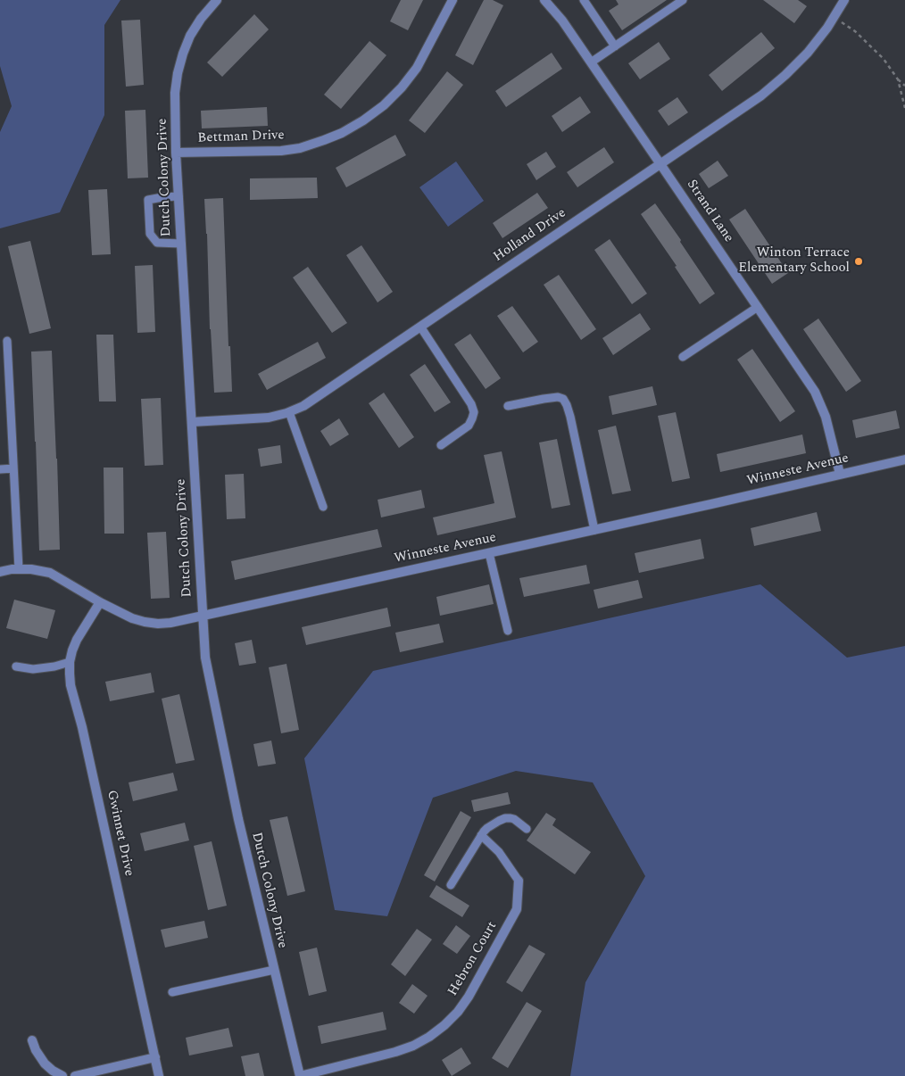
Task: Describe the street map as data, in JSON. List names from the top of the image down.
{
  "streets": {
    "street": [
      "Bettman Drive",
      "Dutch Colony Drive",
      "Strand Lane",
      "Holland Drive",
      "Winneste Avenue",
      "Gwinnet Drive",
      "Hebron Court"
    ]
  },
  "crossings": [
    ["Bettman Drive", "Dutch Colony Drive"],
    ["Dutch Colony Drive", "Holland Drive"],
    ["Dutch Colony Drive", "Winneste Avenue"],
    ["Dutch Colony Drive", "Hebron Court"],
    ["Strand Lane", "Holland Drive"],
    ["Strand Lane", "Winneste Avenue"],
    ["Winneste Avenue", "Gwinnet Drive"]
  ],
  "places": ["Winton Terrace Elementary School"]
}
